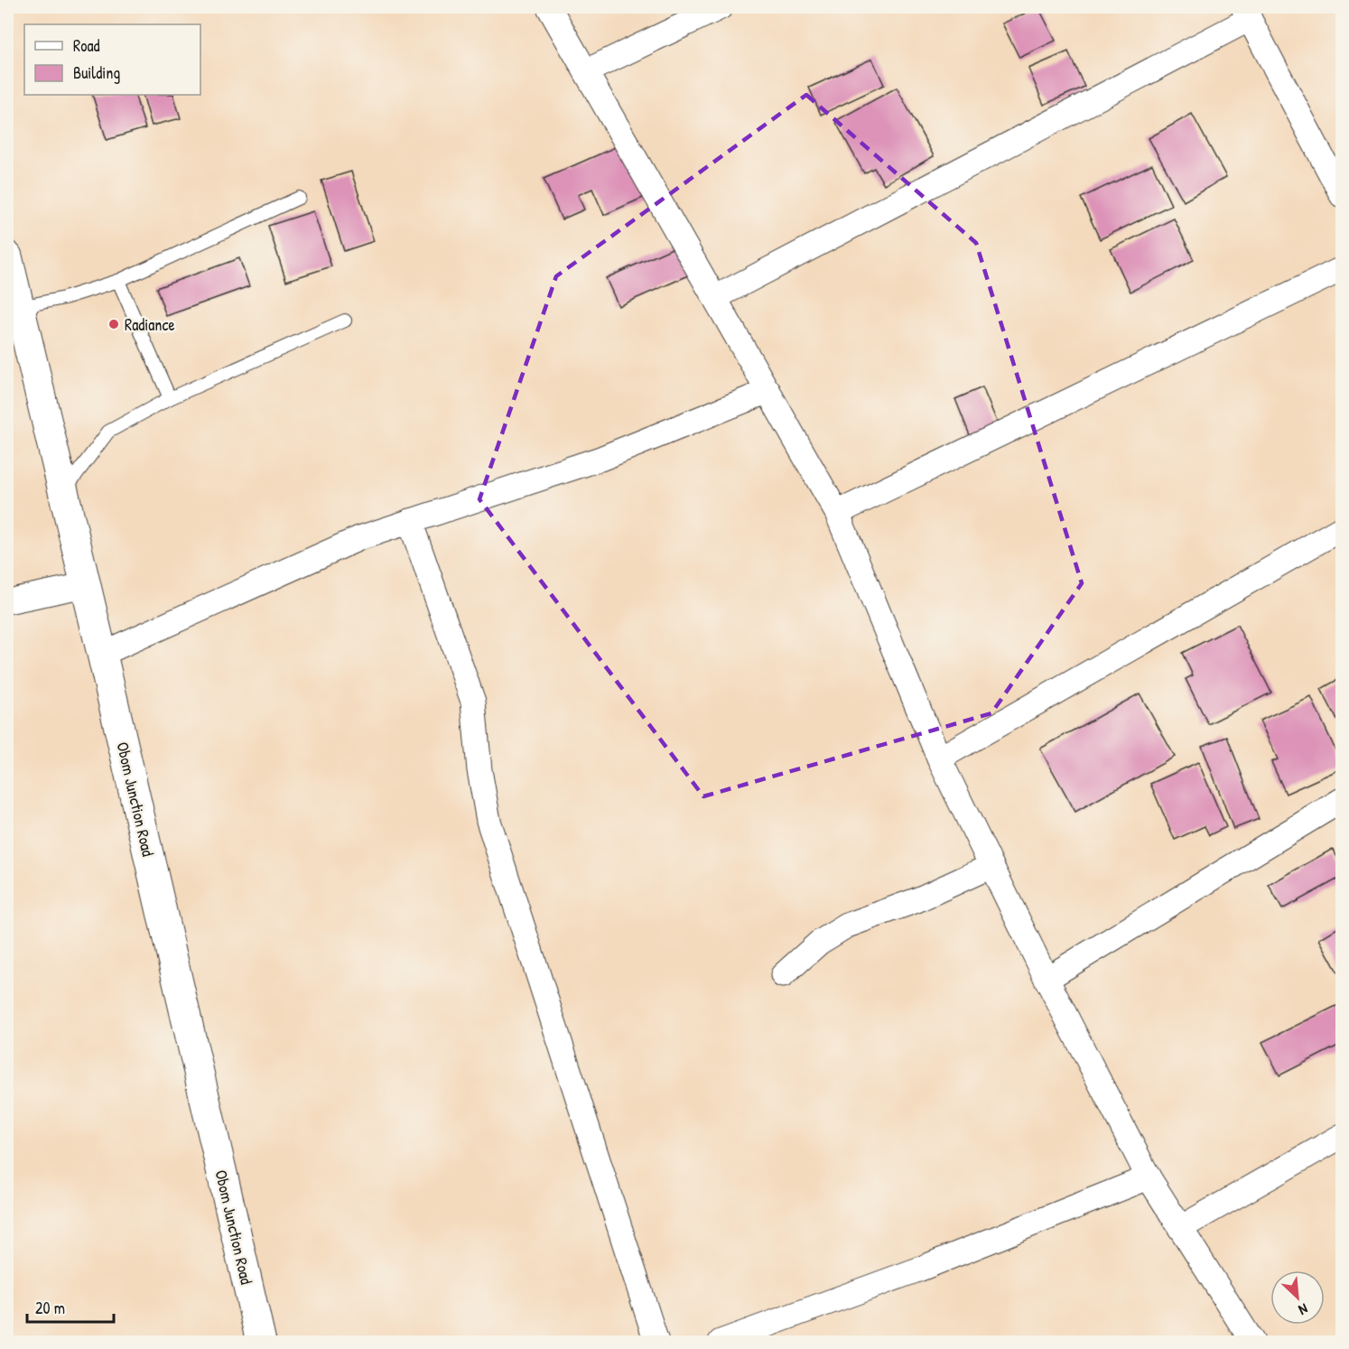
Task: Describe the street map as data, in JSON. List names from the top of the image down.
{
  "streets": {
    "main road": ["Obom Junction Road"]
  },
  "places": ["Radiance"],
  "legend": ["Road", "Building"],
  "scale_bar": "20 m",
  "north": "bottom right"
}
